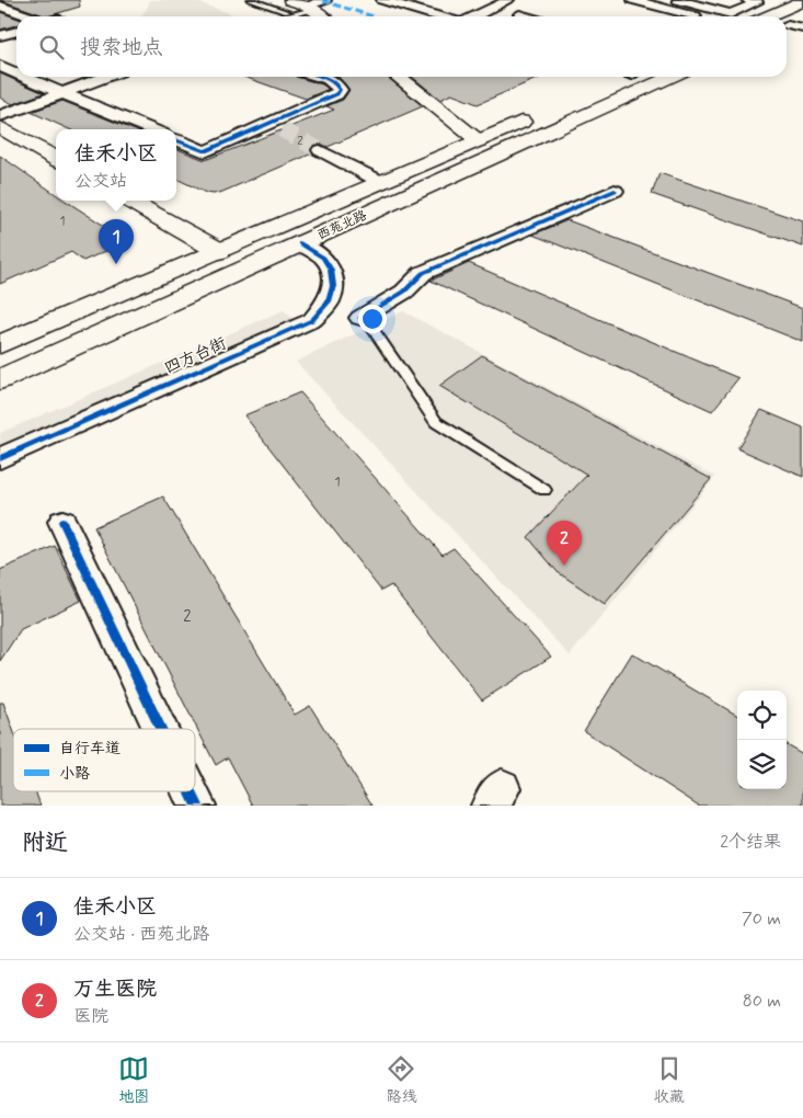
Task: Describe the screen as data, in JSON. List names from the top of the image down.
{
  "streets": {
    "main road": ["西苑北路"],
    "street": ["四方台街"]
  },
  "house_numbers": [
    "2",
    "1",
    "1",
    "2"
  ],
  "legend": ["自行车道", "小路"],
  "page": {
    "search": "搜索地点",
    "popup": ["佳禾小区", "公交站"],
    "pins": ["1", "2"],
    "heading": ["附近", "2个结果"],
    "list": [
      {
        "mark": "1",
        "name": "佳禾小区",
        "note": "公交站 · 西苑北路",
        "value": "70 m"
      },
      {
        "mark": "2",
        "name": "万生医院",
        "note": "医院",
        "value": "80 m"
      }
    ],
    "nav": ["地图", "路线", "收藏"]
  }
}
